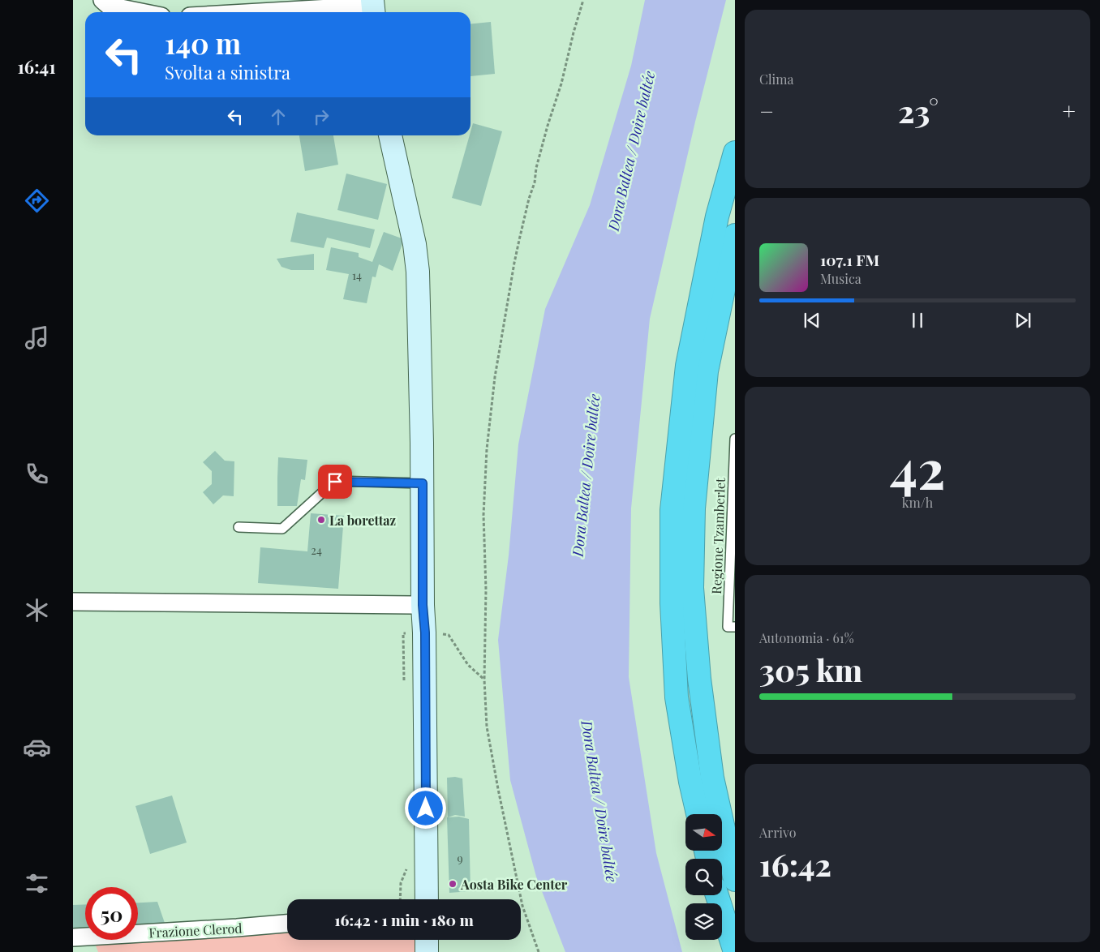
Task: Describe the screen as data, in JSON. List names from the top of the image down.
{
  "streets": {
    "street": ["Frazione Clerod"],
    "lane": ["Regione Tzamberlet"]
  },
  "water": ["Dora Baltea / Doire baltée"],
  "places": ["La borettaz", "Aosta Bike Center"],
  "house_numbers": ["14", "24", "9"],
  "north": "right",
  "page": {
    "tabs": "16:41",
    "tile": [
      "Clima",
      ["42", "km/h"],
      ["Autonomia · 61%", "305 km"],
      ["Arrivo", "16:42"]
    ],
    "turn": ["140 m", "Svolta a sinistra"],
    "heat": ["−", "23°", "+"],
    "song": ["107.1 FM", "Musica"],
    "limit": "50",
    "trip": "16:42 · 1 min · 180 m"
  }
}
